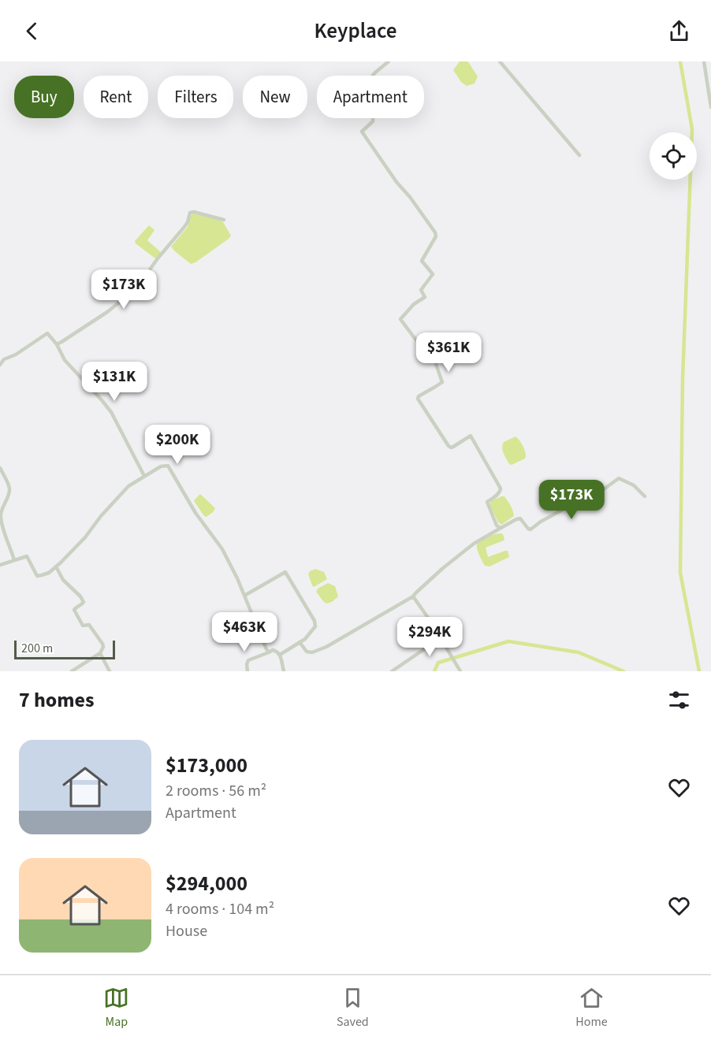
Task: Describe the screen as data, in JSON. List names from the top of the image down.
{
  "scale_bar": "200 m",
  "page": {
    "header": "Keyplace",
    "chip": [
      "Buy",
      "Rent",
      "Filters",
      "New",
      "Apartment"
    ],
    "price": [
      "$173K",
      "$361K",
      "$131K",
      "$200K",
      "$173K",
      "$463K",
      "$294K"
    ],
    "scale": "200 m",
    "heading": "7 homes",
    "list": [
      {
        "name": "$173,000",
        "note": "2 rooms · 56 m² · Apartment"
      },
      {
        "name": "$294,000",
        "note": "4 rooms · 104 m² · House"
      }
    ],
    "tabs": ["Map", "Saved", "Home"]
  }
}
